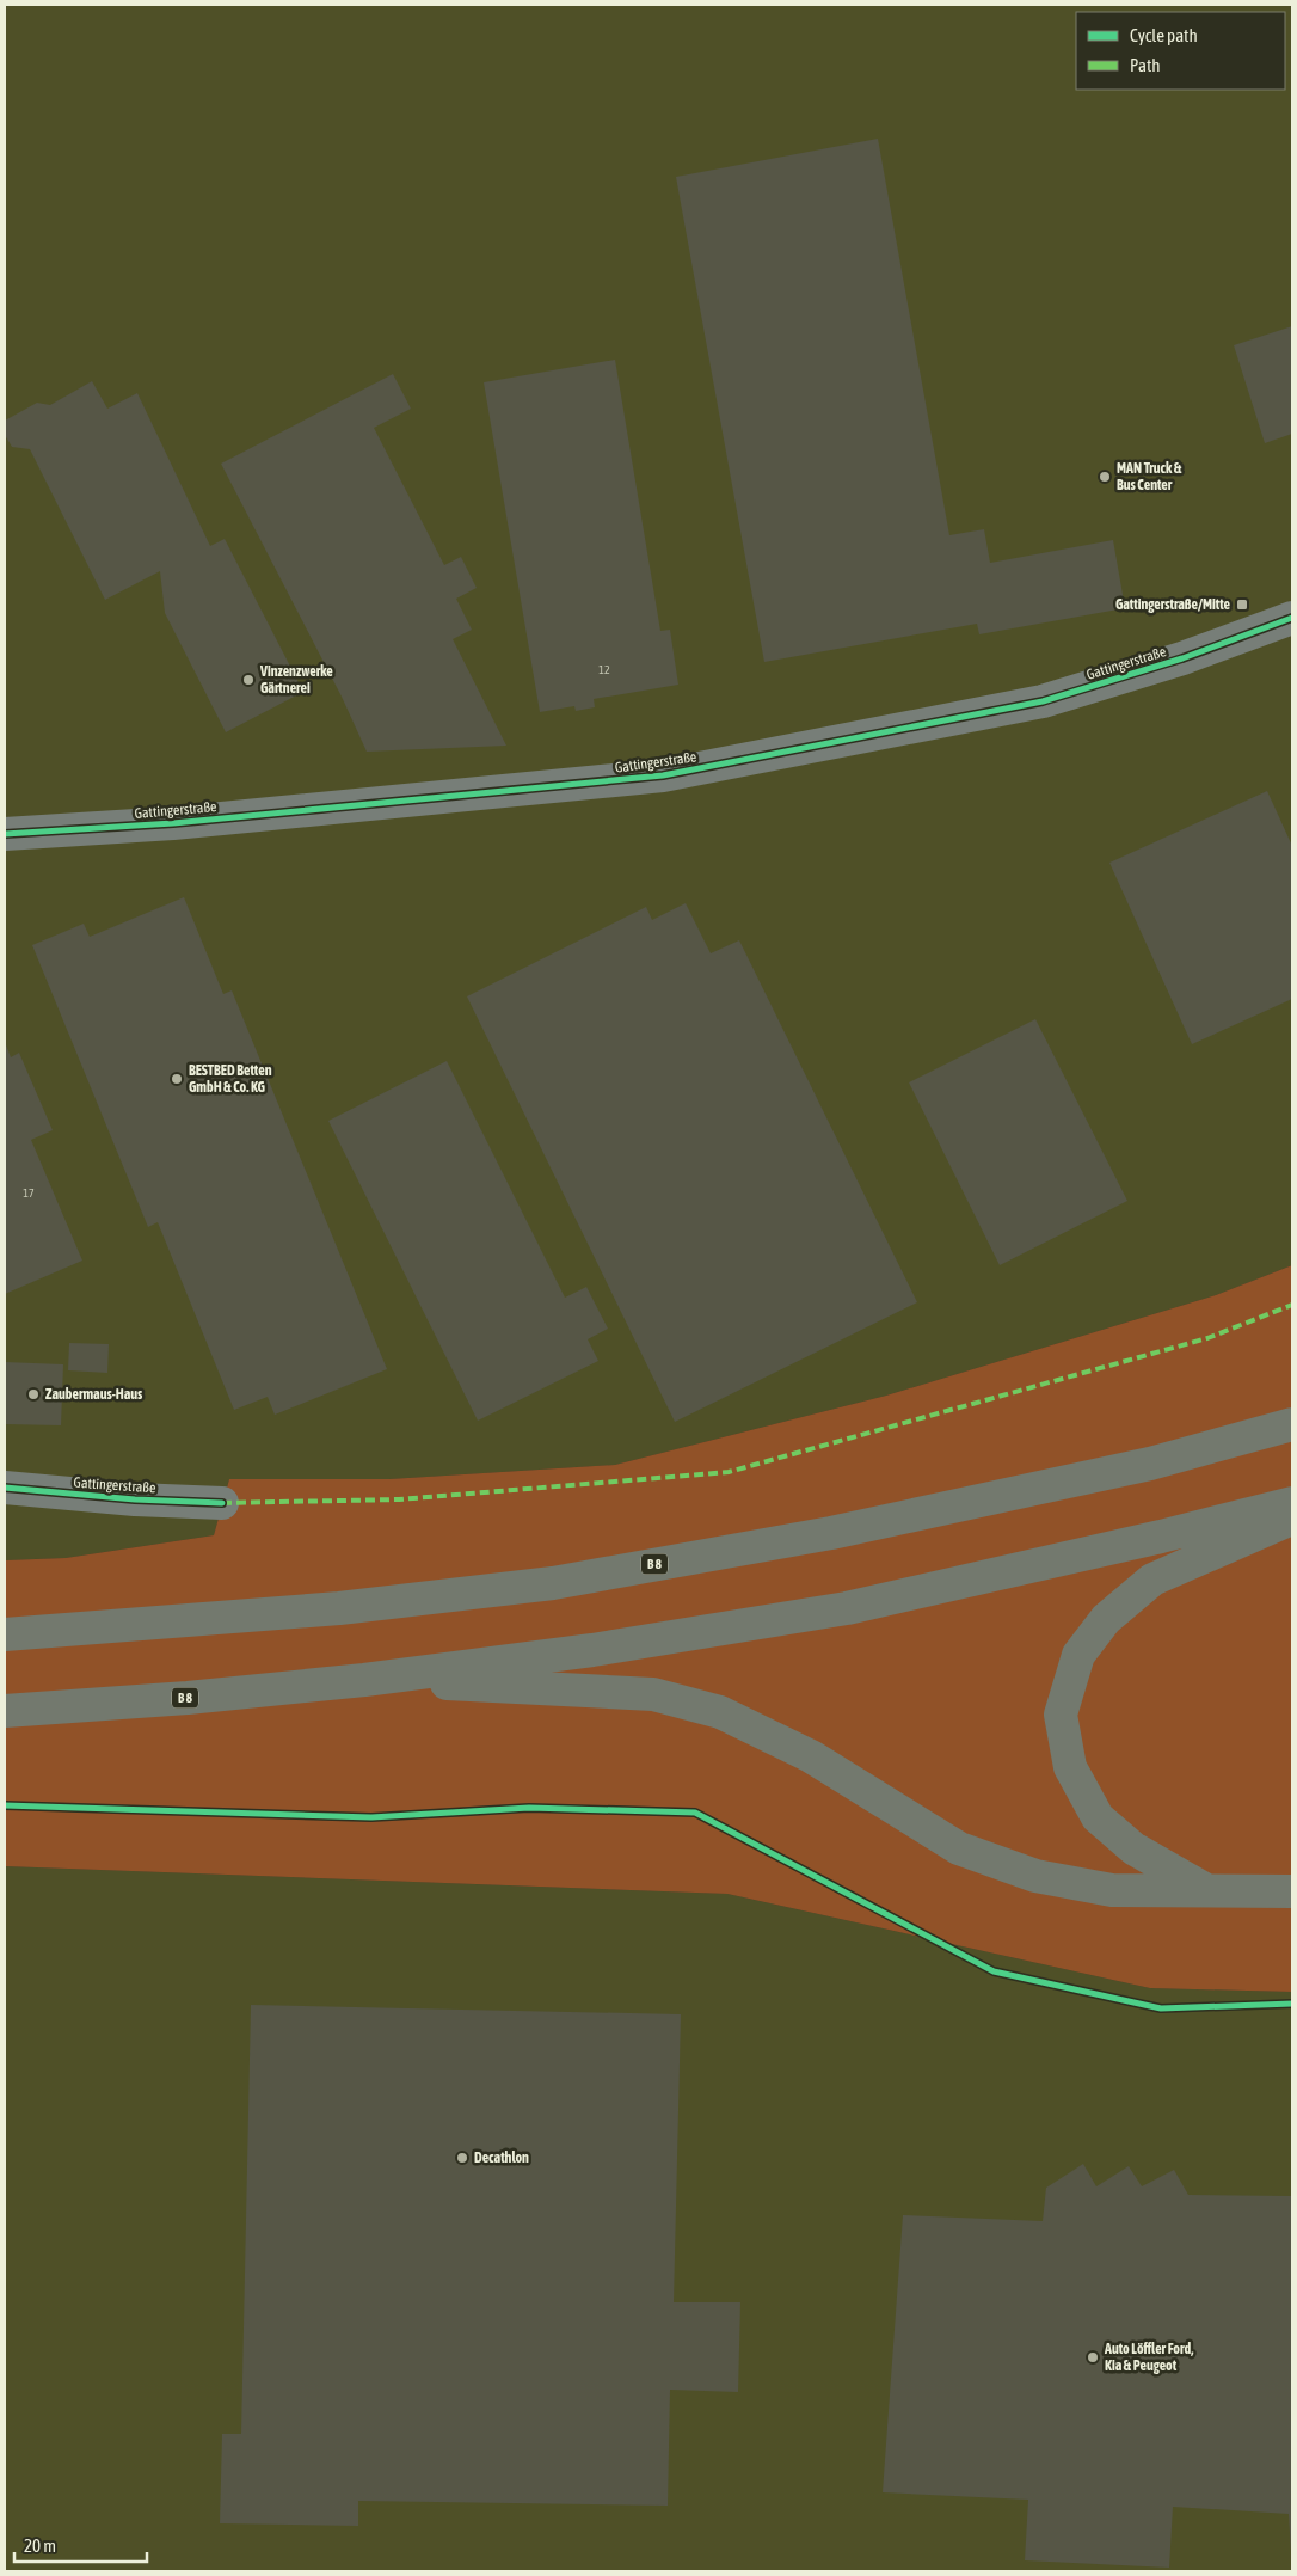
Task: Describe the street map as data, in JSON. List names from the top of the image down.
{
  "streets": {
    "highway": ["B 8"],
    "street": ["Gattingerstraße"]
  },
  "places": {
    "other": [
      "MAN Truck & Bus Center",
      "Vinzenzwerke Gärtnerei",
      "BESTBED Betten GmbH & Co. KG",
      "Zaubermaus-Haus",
      "Decathlon",
      "Auto Löffler Ford, Kia & Peugeot"
    ],
    "transit": ["Gattingerstraße/Mitte"]
  },
  "house_numbers": ["12", "17"],
  "legend": ["Cycle path", "Path"],
  "scale_bar": "20 m"
}
